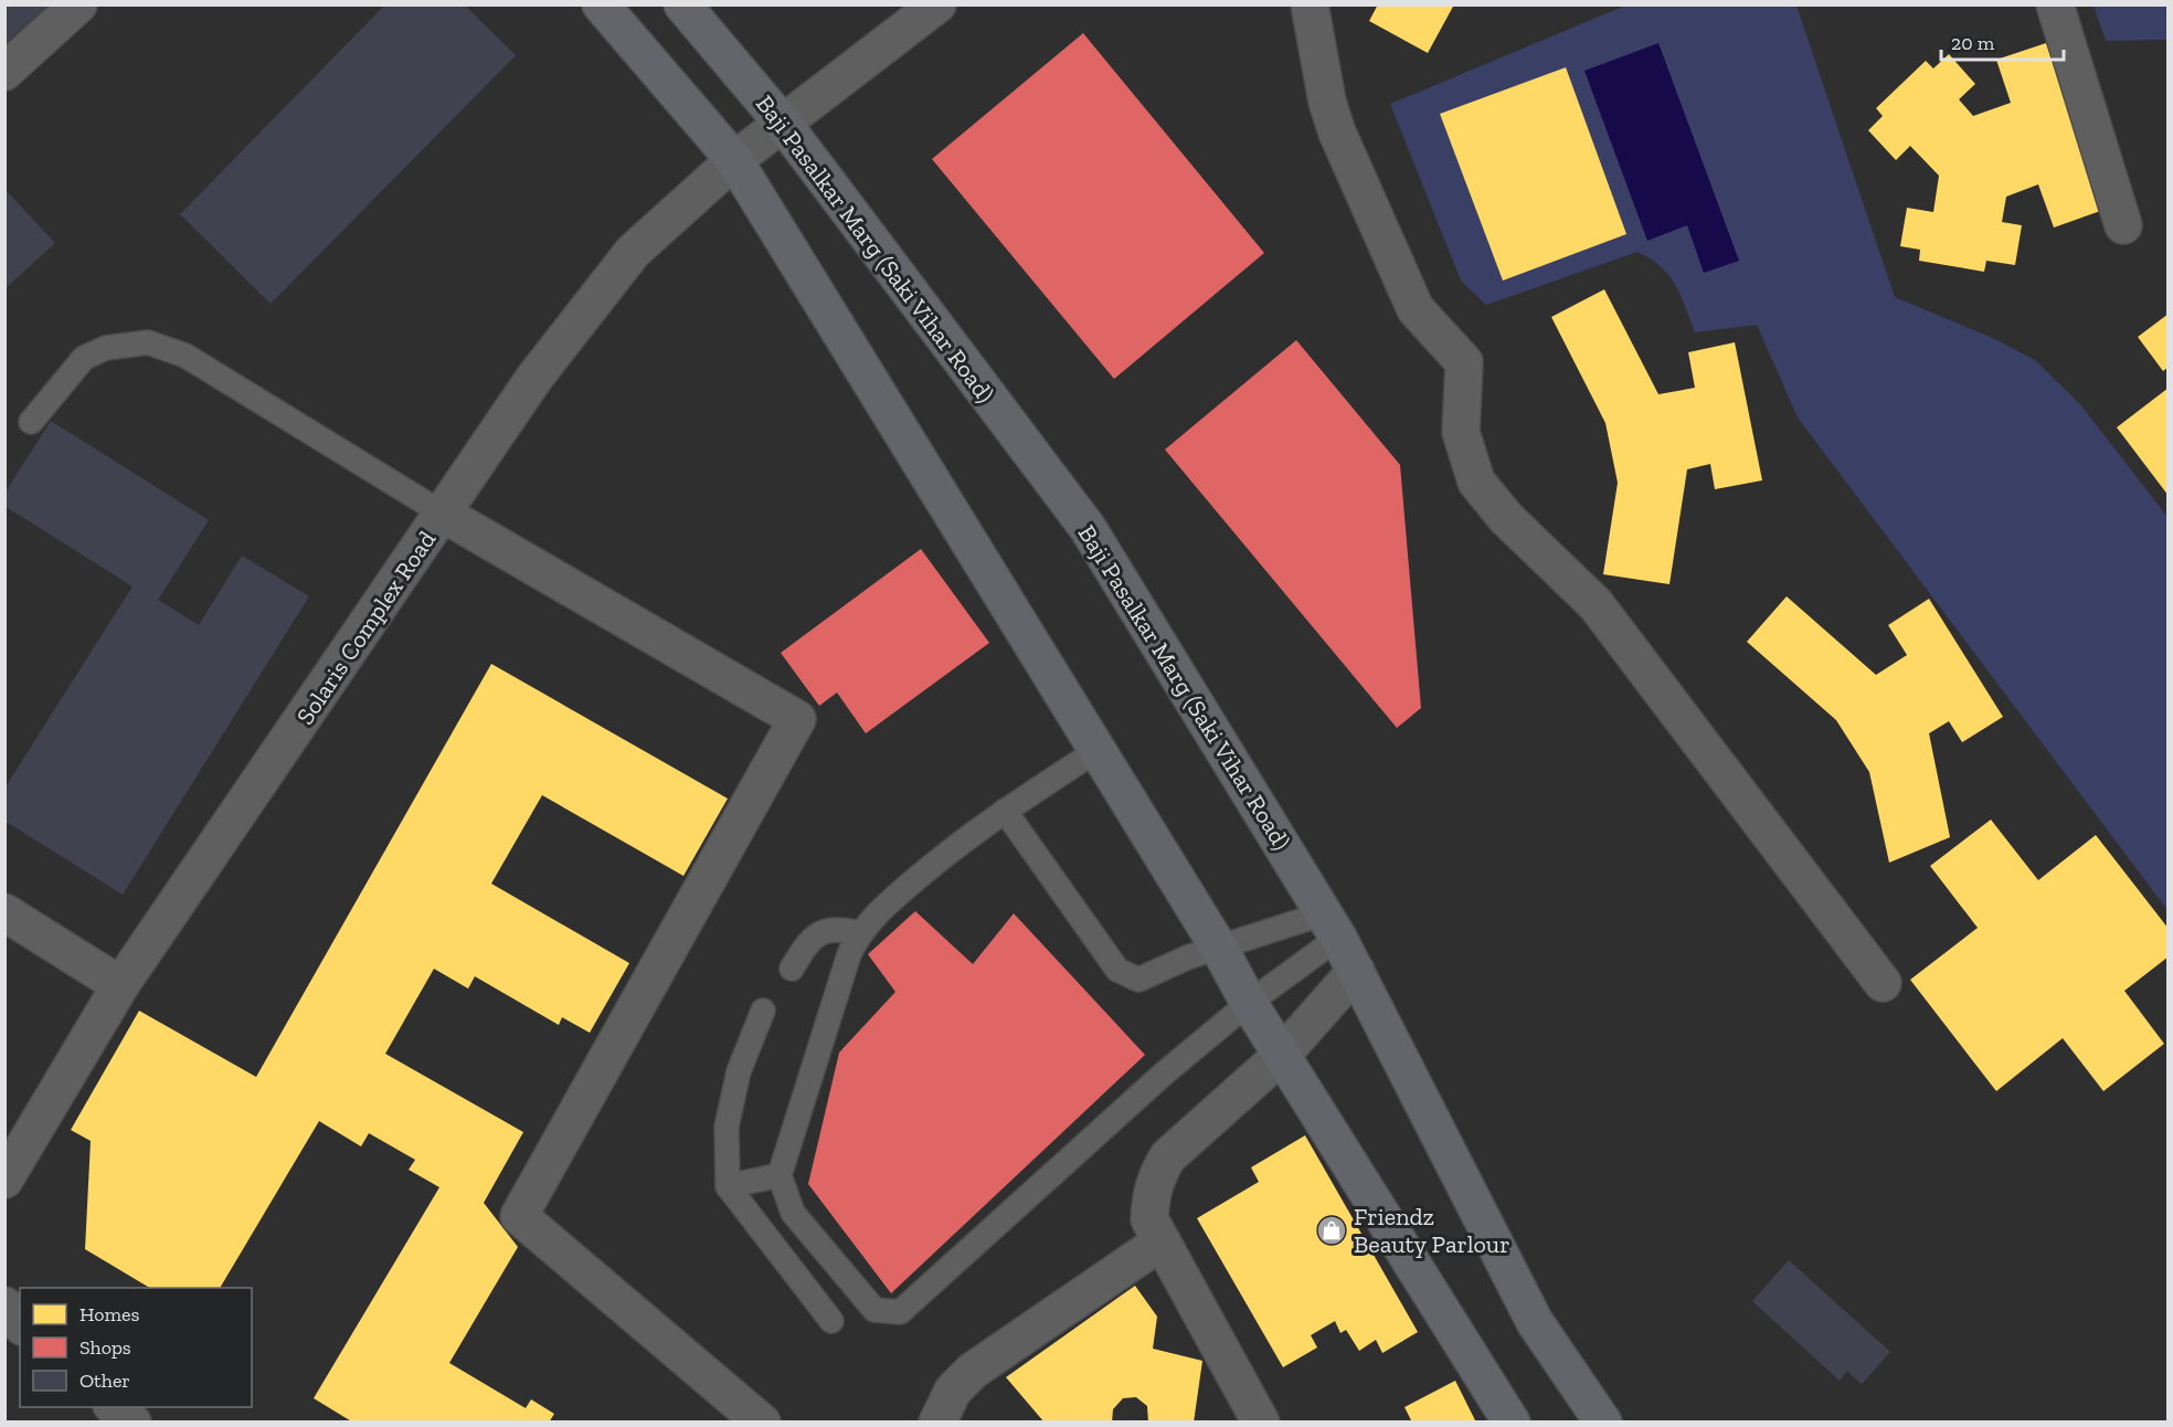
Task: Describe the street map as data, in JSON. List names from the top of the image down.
{
  "streets": {
    "main road": ["Baji Pasalkar Marg (Saki Vihar Road)"],
    "street": ["Solaris Complex Road"]
  },
  "crossings": [
    ["Baji Pasalkar Marg (Saki Vihar Road)", "Solaris Complex Road"]
  ],
  "places": {
    "shop": ["Friendz Beauty Parlour"]
  },
  "legend": ["Homes", "Shops", "Other"],
  "scale_bar": "20 m"
}
